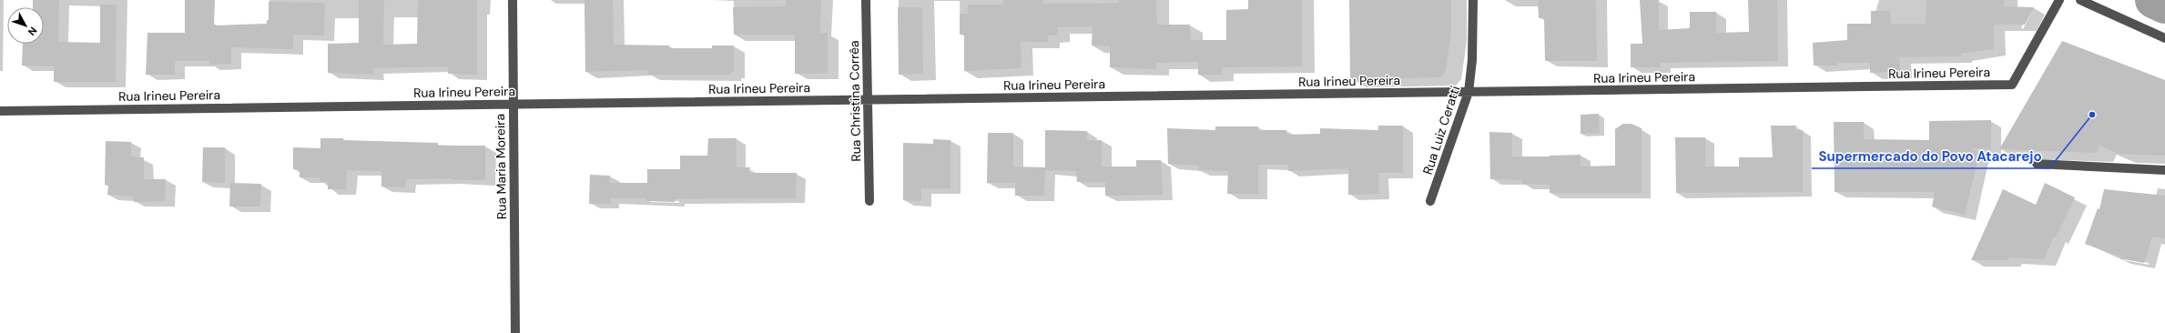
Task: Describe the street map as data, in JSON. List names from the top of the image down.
{
  "streets": {
    "street": [
      "Rua Irineu Pereira",
      "Rua Christina Corrêa",
      "Rua Luiz Ceratti",
      "Rua Maria Moreira"
    ]
  },
  "crossings": [
    ["Rua Irineu Pereira", "Rua Christina Corrêa"],
    ["Rua Irineu Pereira", "Rua Luiz Ceratti"],
    ["Rua Irineu Pereira", "Rua Maria Moreira"]
  ],
  "places": ["Supermercado do Povo Atacarejo"],
  "north": "bottom right"
}
